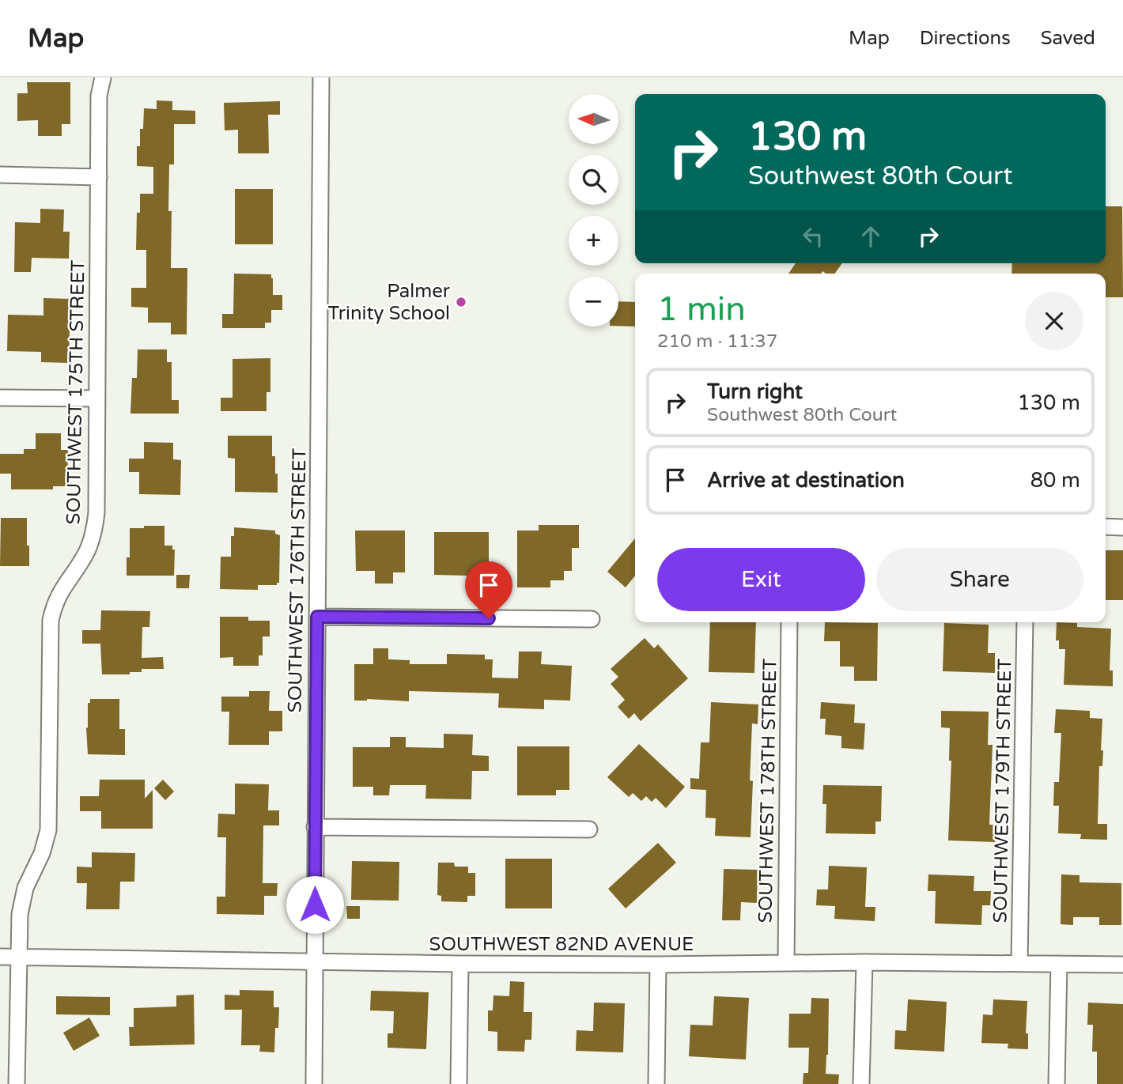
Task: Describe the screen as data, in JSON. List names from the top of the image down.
{
  "streets": {
    "street": [
      "SOUTHWEST 175TH STREET",
      "SOUTHWEST 176TH STREET",
      "SOUTHWEST 178TH STREET",
      "SOUTHWEST 179TH STREET",
      "SOUTHWEST 82ND AVENUE"
    ]
  },
  "crossings": [
    ["SOUTHWEST 175TH STREET", "SOUTHWEST 82ND AVENUE"],
    ["SOUTHWEST 176TH STREET", "SOUTHWEST 82ND AVENUE"],
    ["SOUTHWEST 178TH STREET", "SOUTHWEST 82ND AVENUE"],
    ["SOUTHWEST 179TH STREET", "SOUTHWEST 82ND AVENUE"]
  ],
  "places": ["Palmer Trinity School"],
  "north": "left",
  "page": {
    "header": "Map",
    "nav": ["Map", "Directions", "Saved"],
    "map_buttons": ["+", "−"],
    "turn": ["130 m", "Southwest 80th Court"],
    "heading": ["1 min", "210 m · 11:37"],
    "list": [
      {
        "name": "Turn right",
        "note": "Southwest 80th Court",
        "value": "130 m"
      },
      {
        "name": "Arrive at destination",
        "value": "80 m"
      }
    ],
    "buttons": ["Exit", "Share"]
  }
}
